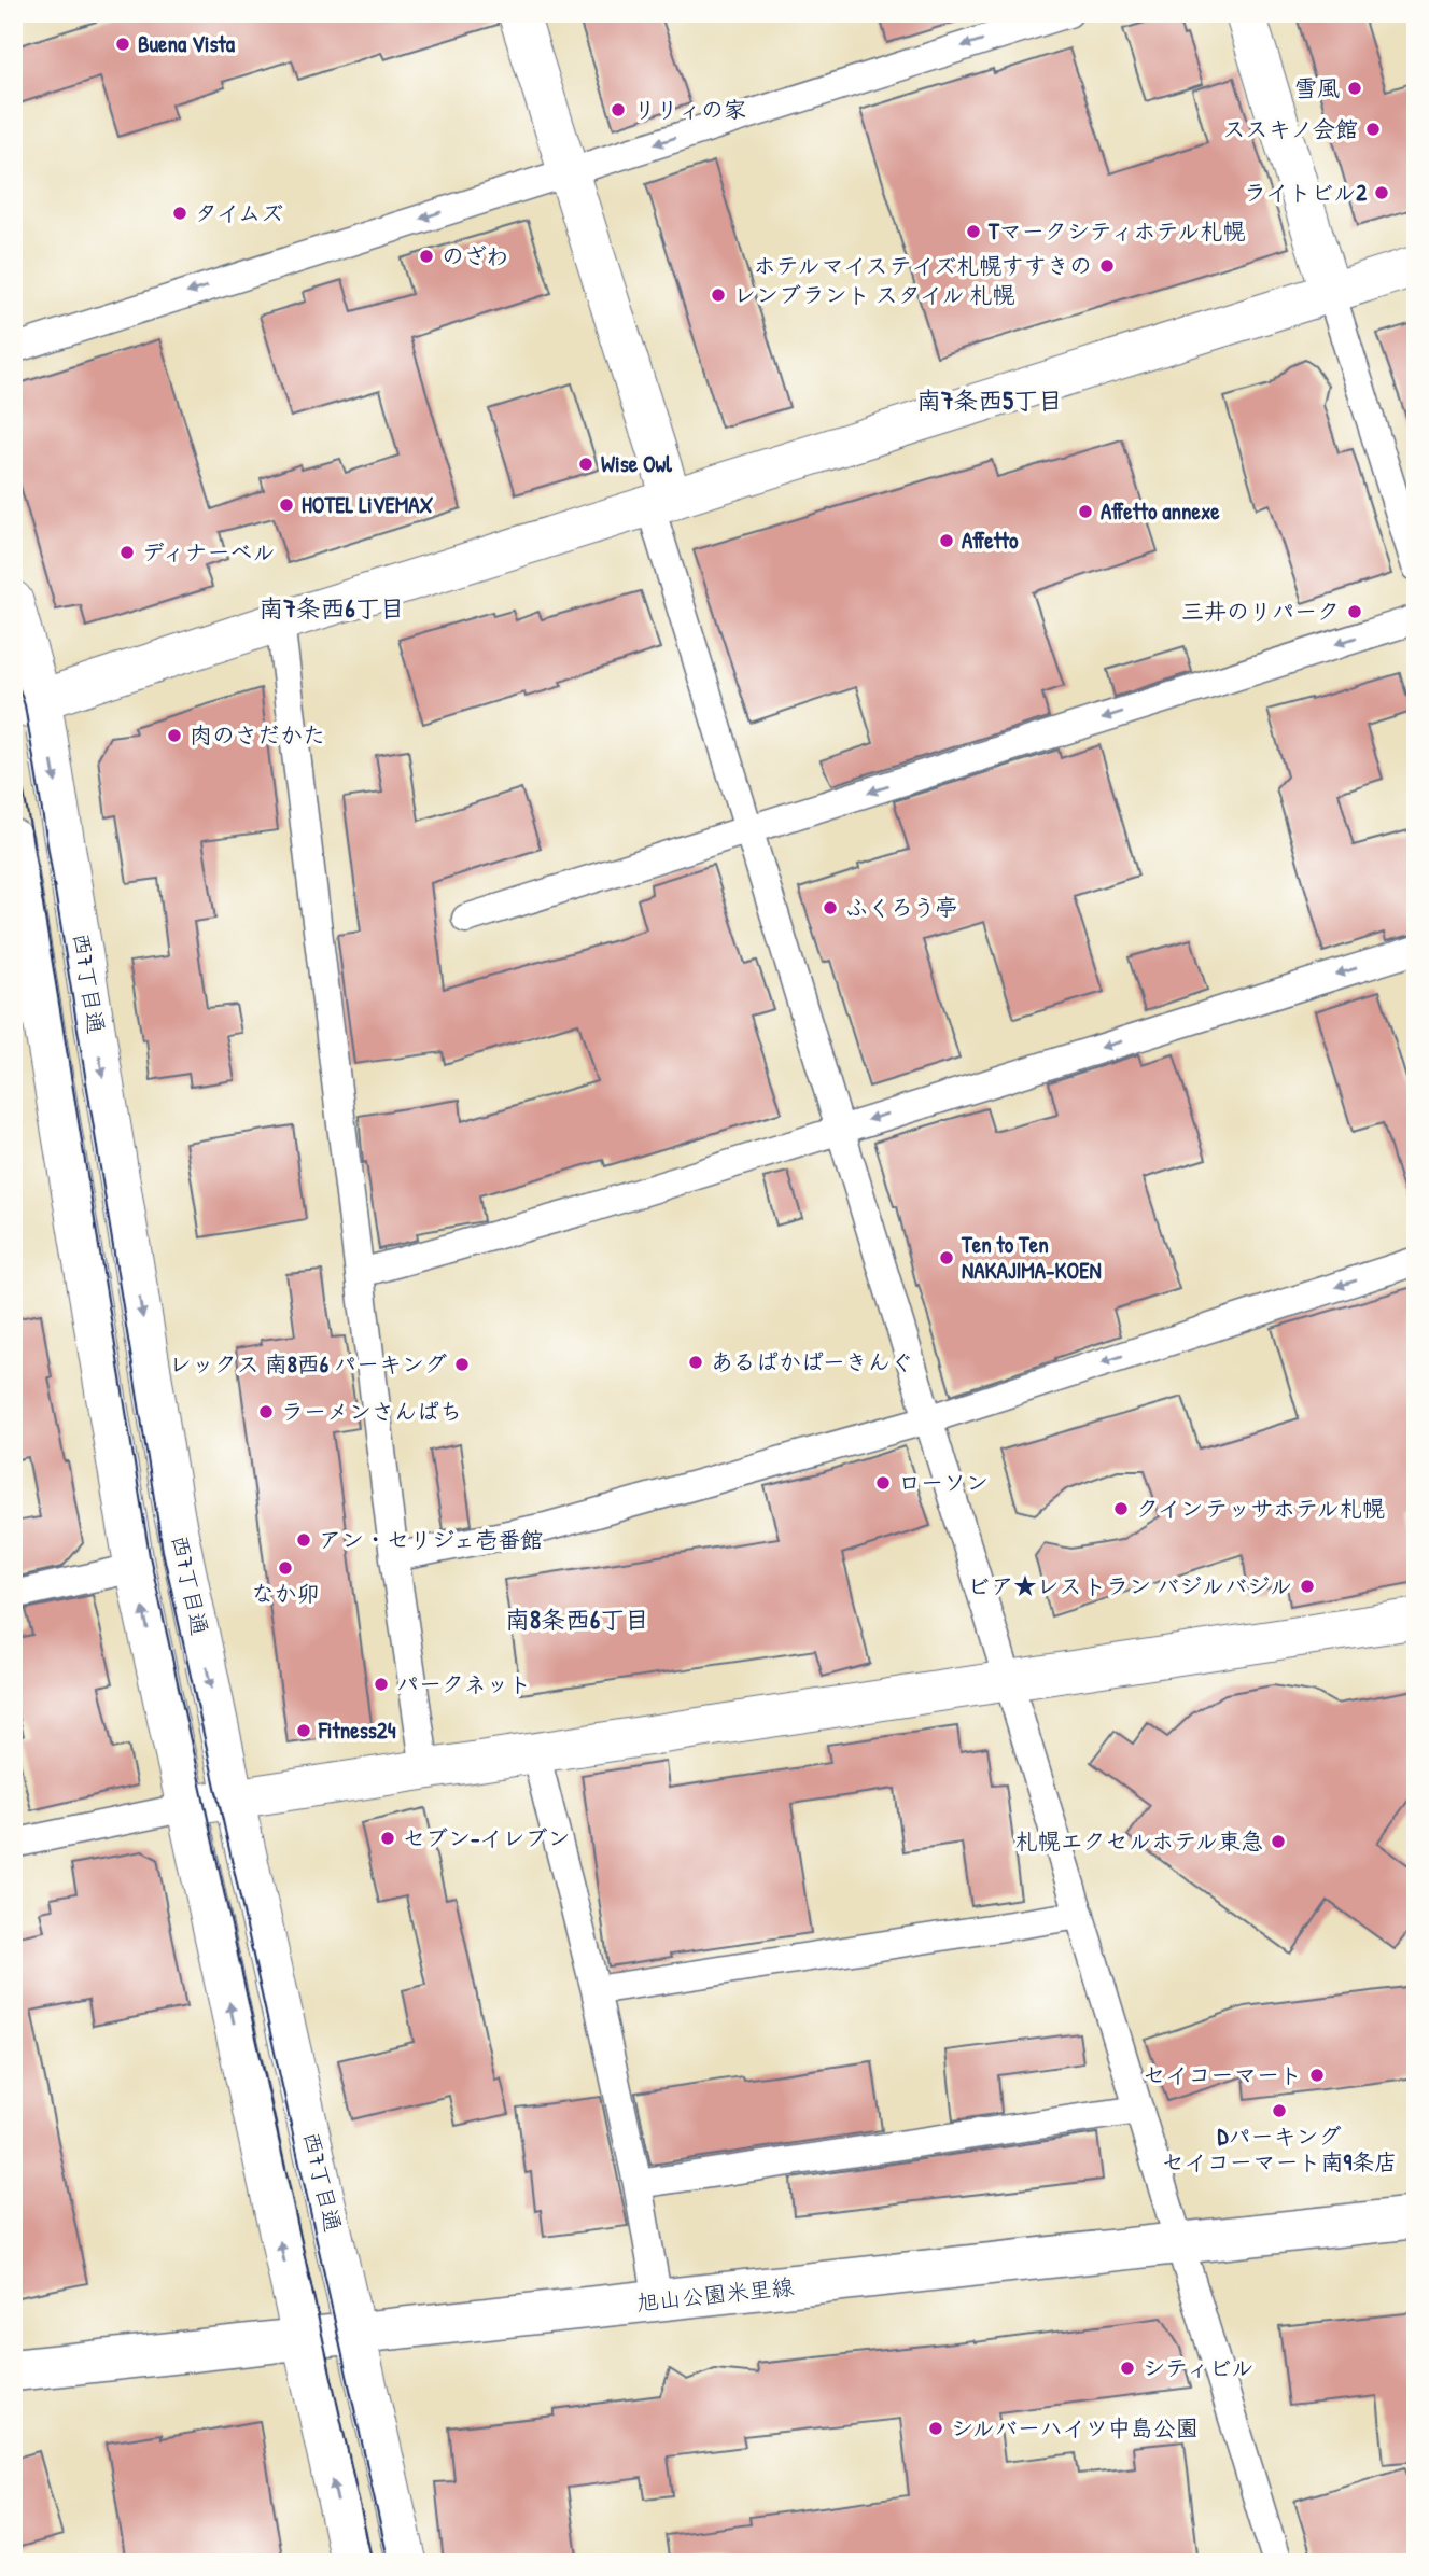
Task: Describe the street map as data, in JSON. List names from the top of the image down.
{
  "streets": {
    "main road": ["旭山公園米里線"],
    "street": ["西7丁目通"]
  },
  "crossings": [
    ["西7丁目通", "旭山公園米里線"]
  ],
  "districts": ["南7条西5丁目", "南7条西6丁目", "南8条西6丁目"],
  "places": [
    "Buena Vista",
    "雪風",
    "リリィの家",
    "ススキノ会館",
    "ライトビル2",
    "タイムズ",
    "Tマークシティホテル札幌",
    "のざわ",
    "ホテルマイステイズ札幌すすきの",
    "レンブラント スタイル 札幌",
    "Wise Owl",
    "HOTEL LiVEMAX",
    "Affetto annexe",
    "Affetto",
    "ディナーベル",
    "三井のリパーク",
    "肉のさだかた",
    "ふくろう亭",
    "Ten to Ten NAKAJIMA-KOEN",
    "あるぱかぱーきんぐ",
    "レックス 南8西6 パーキング",
    "ラーメンさんぱち",
    "ローソン",
    "クインテッサホテル札幌",
    "アン・セリジェ壱番館",
    "なか卯",
    "ビア★レストラン バジルバジル",
    "パークネット",
    "Fitness24",
    "セブン-イレブン",
    "札幌エクセルホテル東急",
    "セイコーマート",
    "Dパーキング セイコーマート南9条店",
    "シティビル",
    "シルバーハイツ中島公園"
  ]
}
